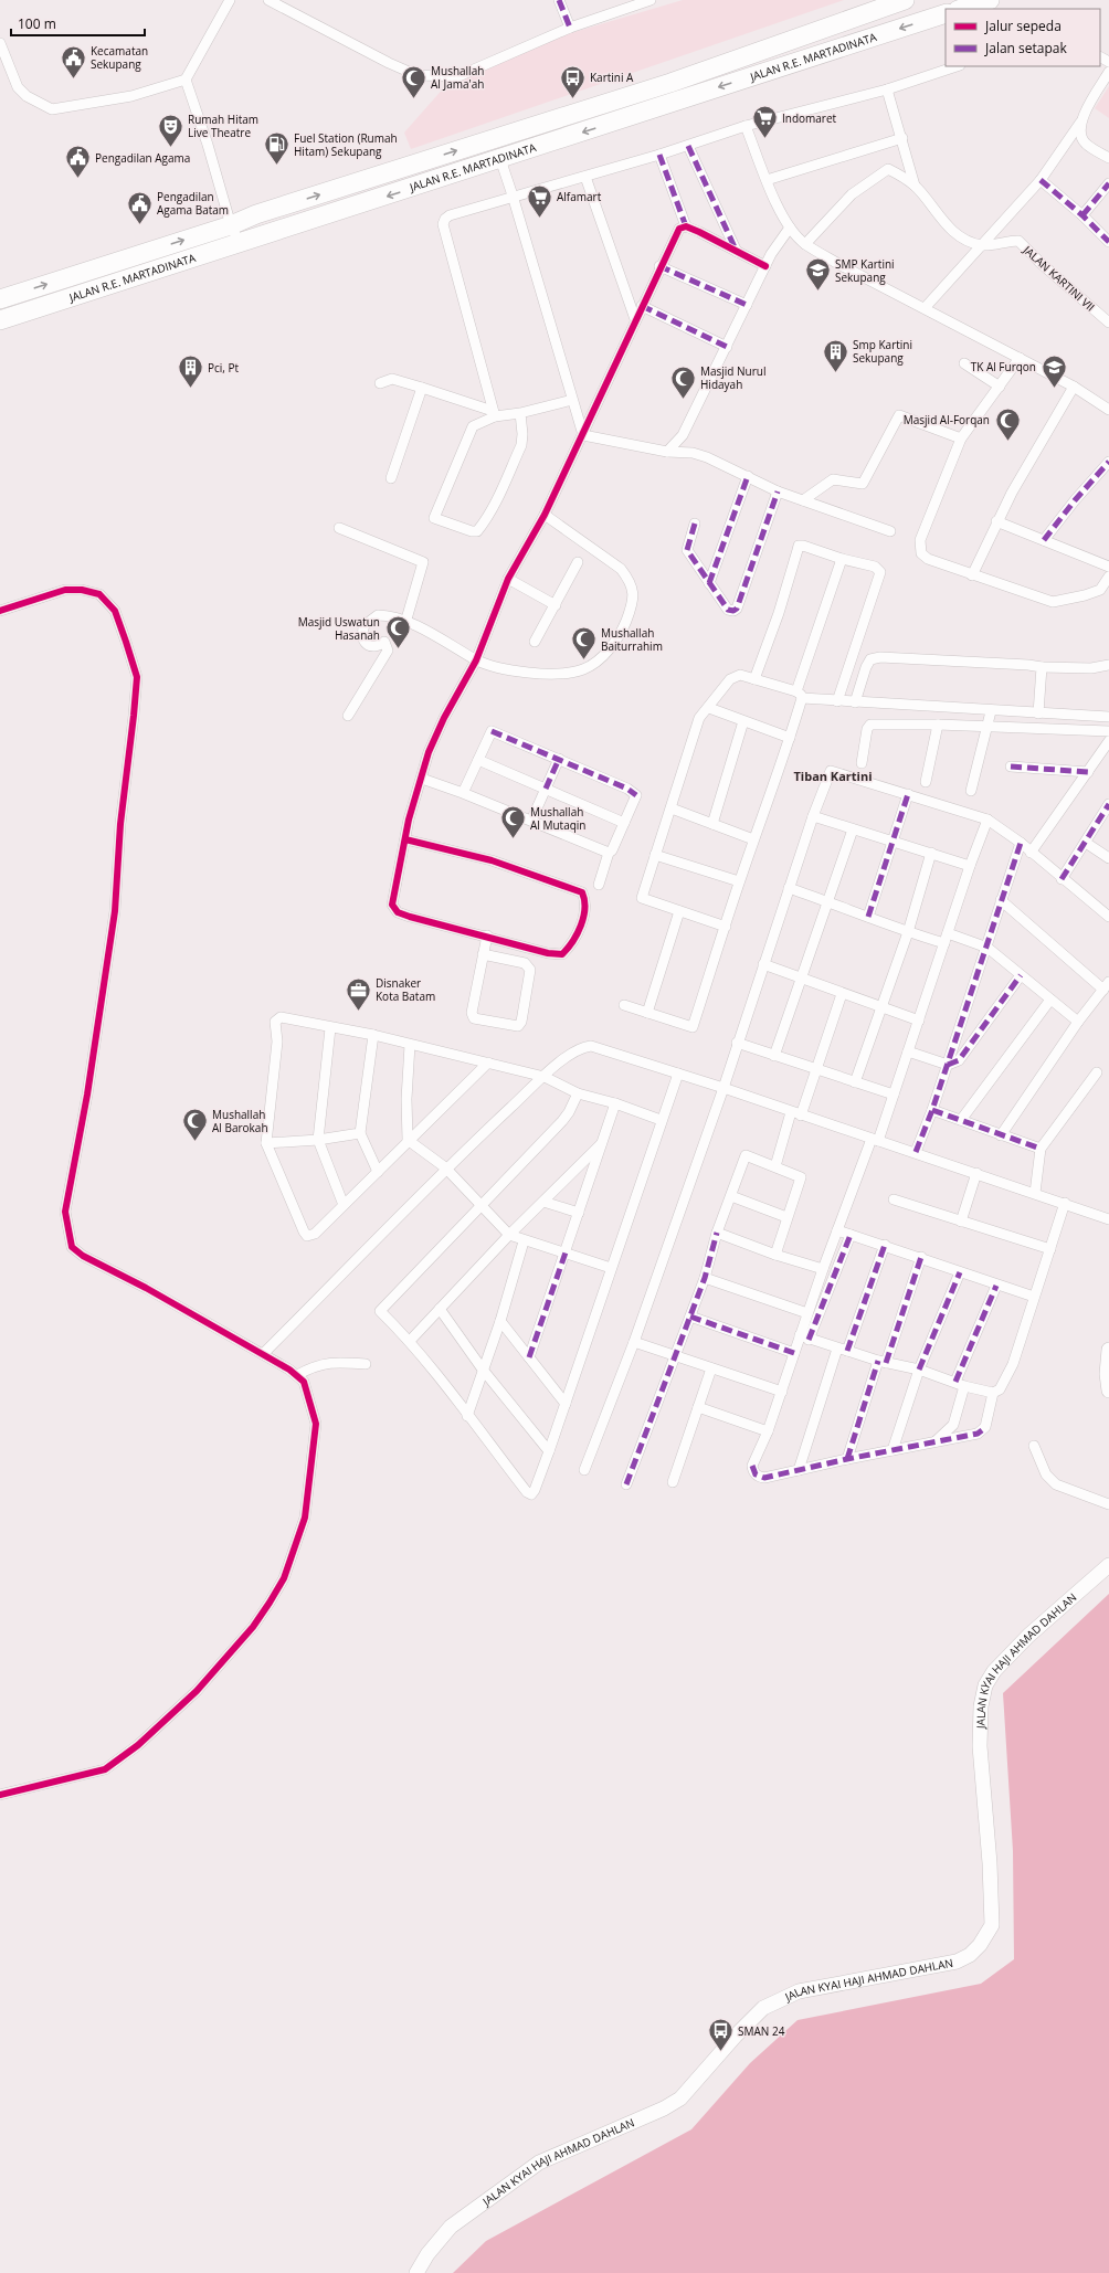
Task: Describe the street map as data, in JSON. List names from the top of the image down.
{
  "streets": {
    "highway": ["JALAN R.E. MARTADINATA"],
    "main road": ["JALAN KYAI HAJI AHMAD DAHLAN"],
    "street": ["JALAN KARTINI VII"]
  },
  "districts": ["Tiban Kartini"],
  "places": {
    "public building": ["Kecamatan Sekupang", "Pengadilan Agama", "Pengadilan Agama Batam"],
    "mosque": [
      "Mushallah Al Jama'ah",
      "Masjid Nurul Hidayah",
      "Masjid Al-Forqan",
      "Masjid Uswatun Hasanah",
      "Mushallah Baiturrahim",
      "Mushallah Al Mutaqin",
      "Mushallah Al Barokah"
    ],
    "bus stop": ["Kartini A", "SMAN 24"],
    "supermarket": ["Indomaret", "Alfamart"],
    "theatre": ["Rumah Hitam Live Theatre"],
    "fuel station": ["Fuel Station (Rumah Hitam) Sekupang"],
    "school or university": ["SMP Kartini Sekupang", "TK Al Furqon"],
    "building": ["Smp Kartini Sekupang", "Pci, Pt"],
    "office": ["Disnaker Kota Batam"]
  },
  "legend": ["Jalur sepeda", "Jalan setapak"],
  "scale_bar": "100 m"
}
